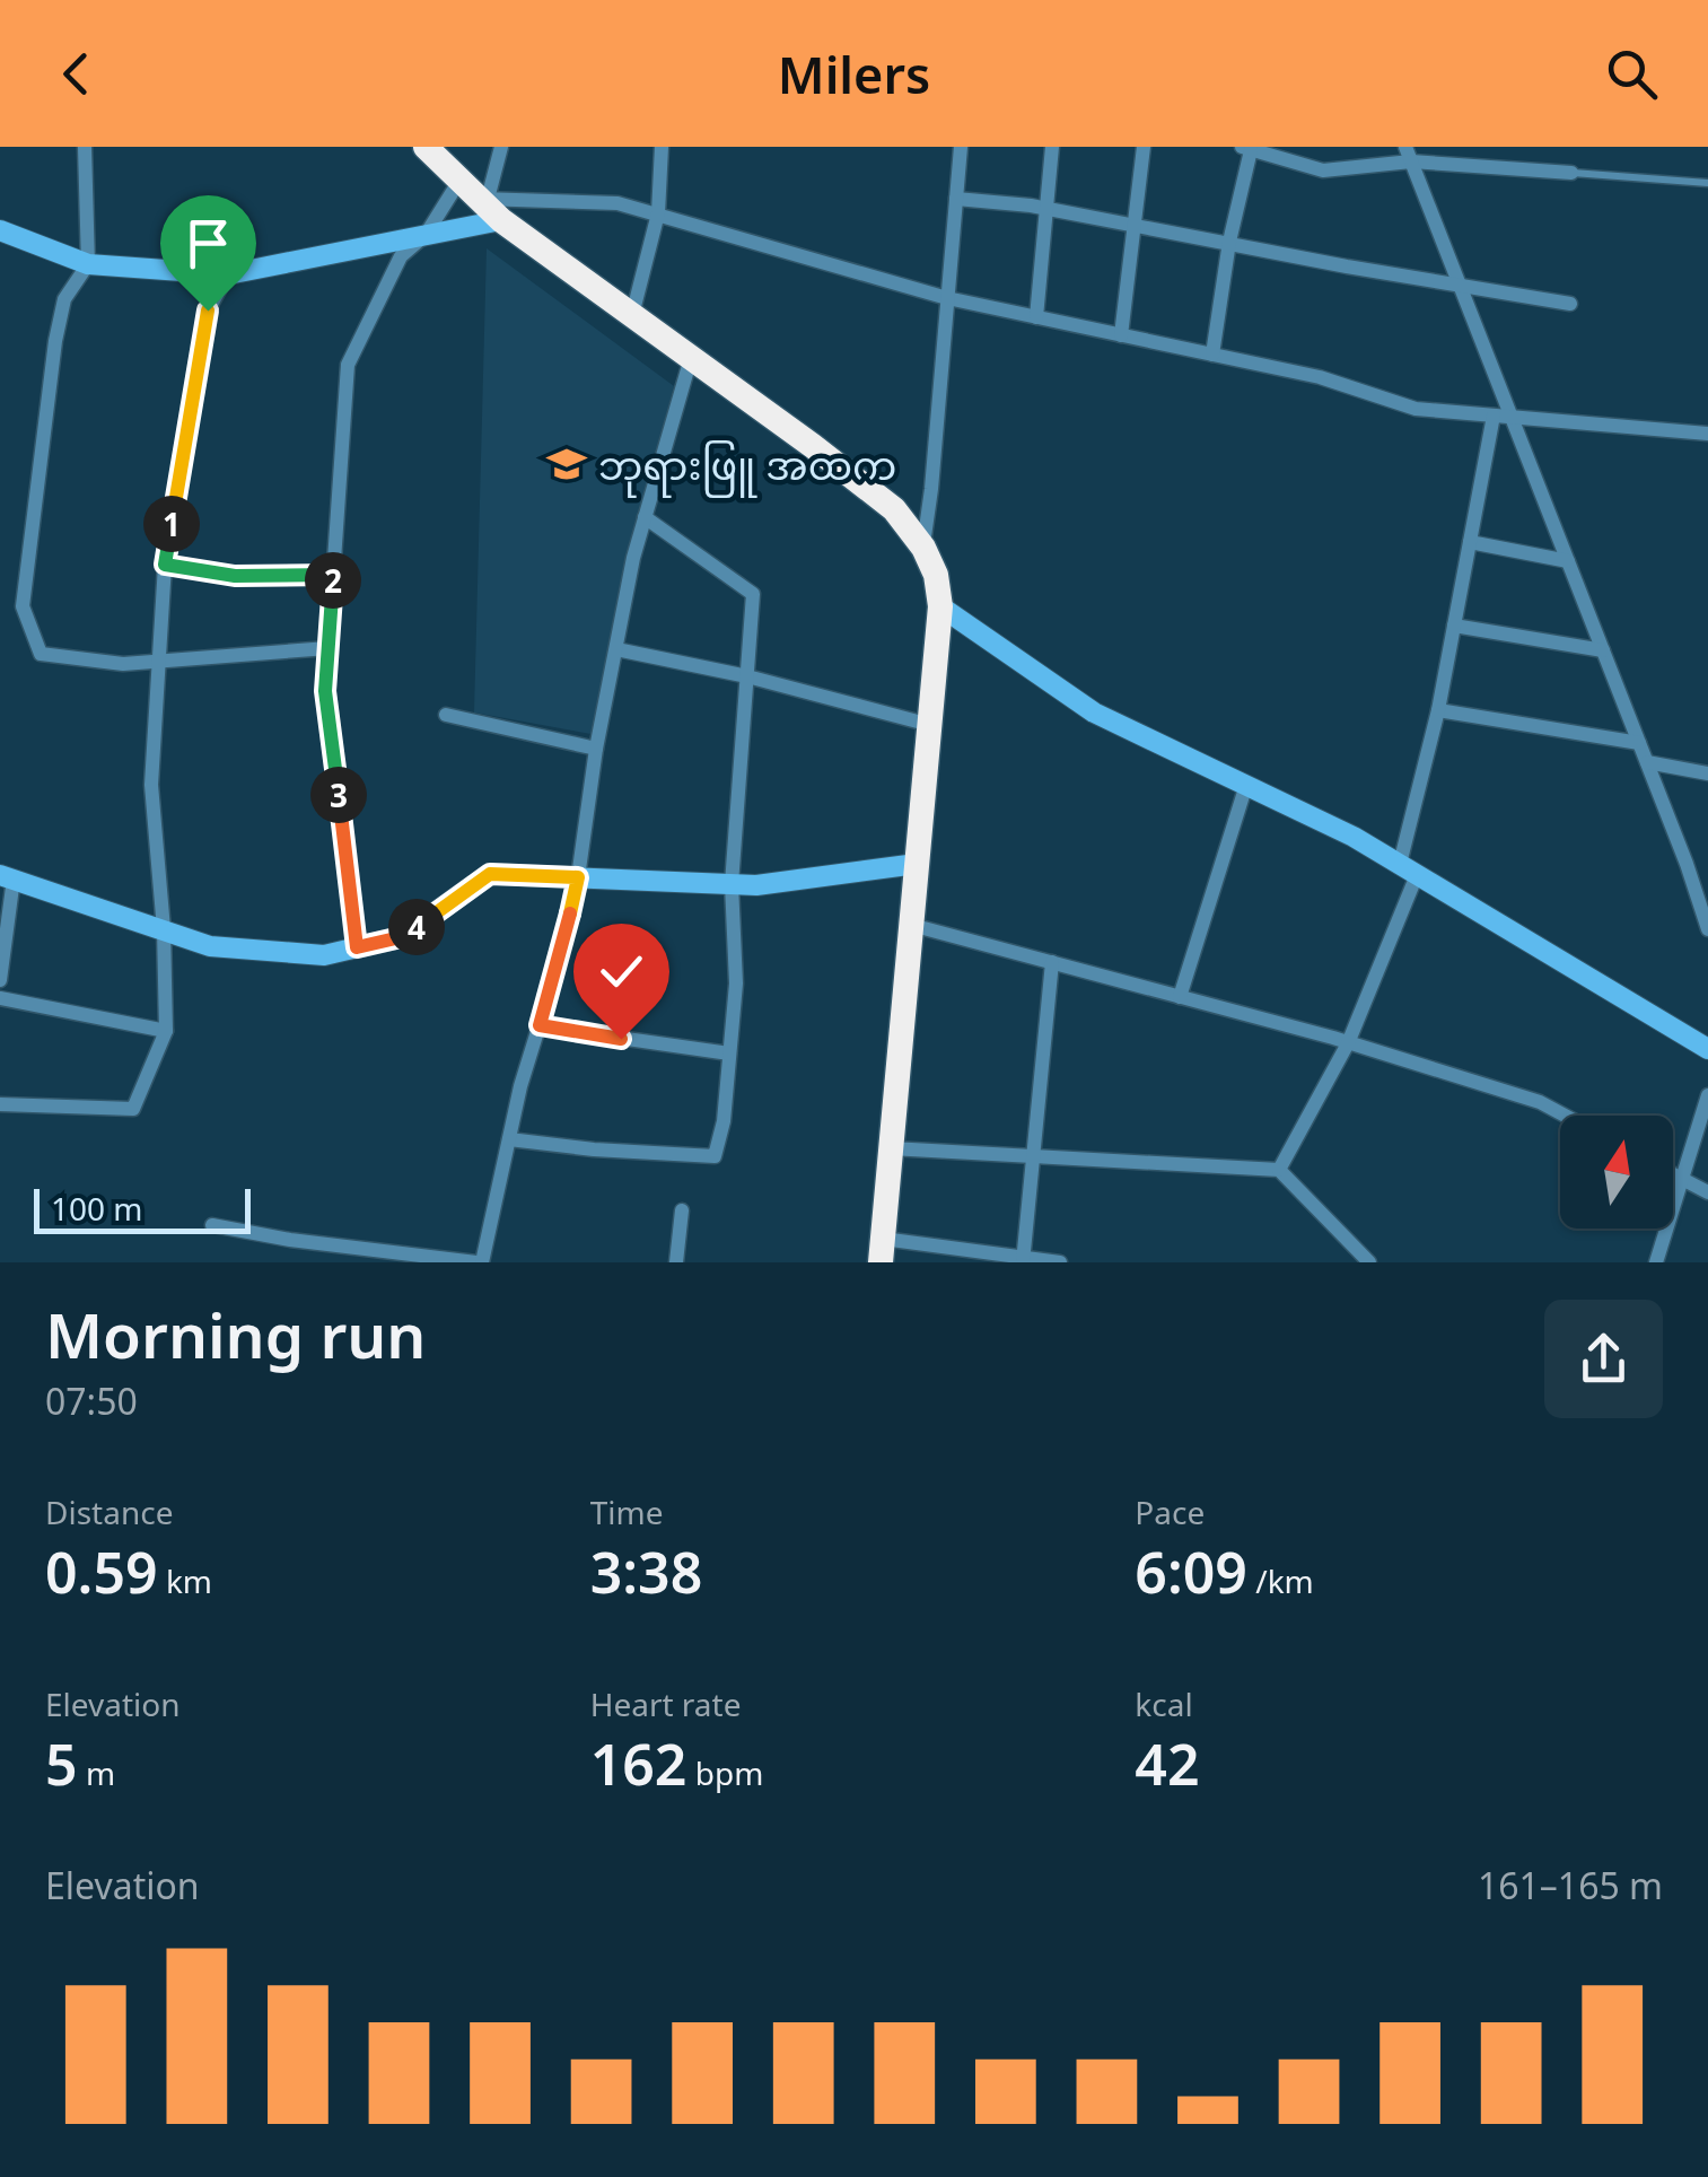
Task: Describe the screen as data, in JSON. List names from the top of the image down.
{
  "places": {
    "school or university": ["ဘုရားဖြူ အထက"]
  },
  "scale_bar": "100 m",
  "north": "top",
  "page": {
    "header": "Milers",
    "pins": [
      "1",
      "2",
      "3",
      "4"
    ],
    "scale": "100 m",
    "heading": ["Morning run", "07:50"],
    "stats": [
      ["Distance", "0.59 km"],
      ["Time", "3:38"],
      ["Pace", "6:09 /km"],
      ["Elevation", "5 m"],
      ["Heart rate", "162 bpm"],
      ["kcal", "42"]
    ],
    "chart": ["Elevation", "161–165 m"]
  }
}
